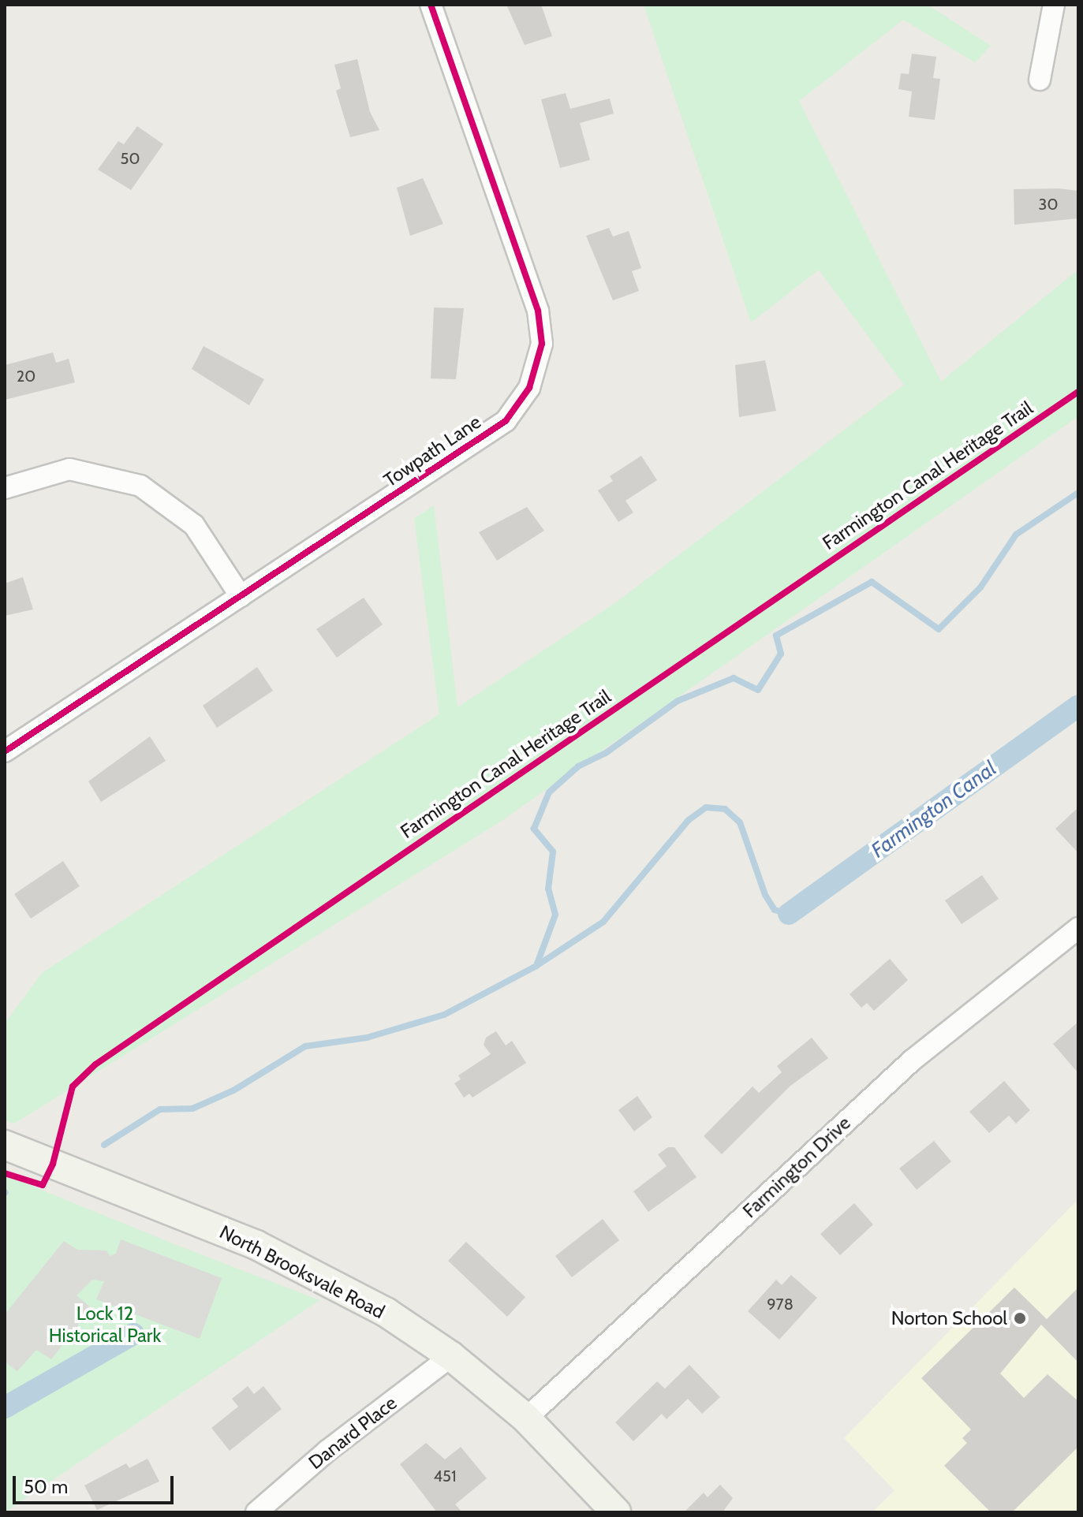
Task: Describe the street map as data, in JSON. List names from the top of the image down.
{
  "streets": {
    "main road": ["North Brooksvale Road"],
    "street": ["Towpath Lane", "Farmington Drive", "Danard Place"],
    "cycle path": ["Farmington Canal Heritage Trail"]
  },
  "crossings": [
    ["Farmington Drive", "North Brooksvale Road"],
    ["North Brooksvale Road", "Danard Place"]
  ],
  "water": ["Farmington Canal"],
  "parks": ["Lock 12 Historical Park"],
  "places": ["Norton School"],
  "house_numbers": [
    "50",
    "30",
    "20",
    "978",
    "451"
  ],
  "scale_bar": "50 m"
}
